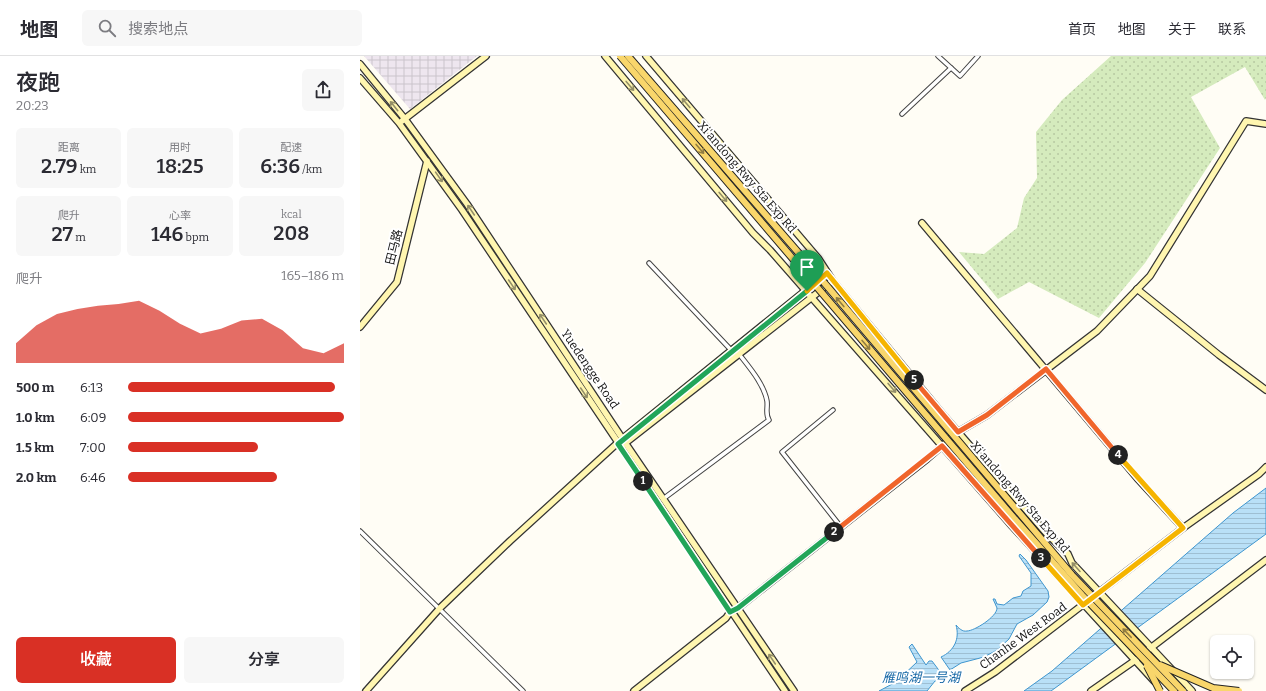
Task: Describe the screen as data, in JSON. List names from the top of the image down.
{
  "streets": {
    "main road": [
      "Xi'andong Rwy Sta Exp Rd",
      "田马路",
      "Yuedengge Road",
      "Chanhe West Road"
    ]
  },
  "crossings": [
    ["田马路", "Yuedengge Road"]
  ],
  "water": ["雁鸣湖一号湖"],
  "page": {
    "header": "地图",
    "search": "搜索地点",
    "nav": [
      "首页",
      "地图",
      "关于",
      "联系"
    ],
    "heading": ["夜跑", "20:23"],
    "stats": [
      ["距离", "2.79 km"],
      ["用时", "18:25"],
      ["配速", "6:36 /km"],
      ["爬升", "27 m"],
      ["心率", "146 bpm"],
      ["kcal", "208"]
    ],
    "chart": ["爬升", "165–186 m"],
    "pins": [
      "5",
      "4",
      "1",
      "2",
      "3"
    ],
    "list": [
      {
        "name": "500 m",
        "note": "6:13"
      },
      {
        "name": "1.0 km",
        "note": "6:09"
      },
      {
        "name": "1.5 km",
        "note": "7:00"
      },
      {
        "name": "2.0 km",
        "note": "6:46"
      }
    ],
    "buttons": ["收藏", "分享"]
  }
}
